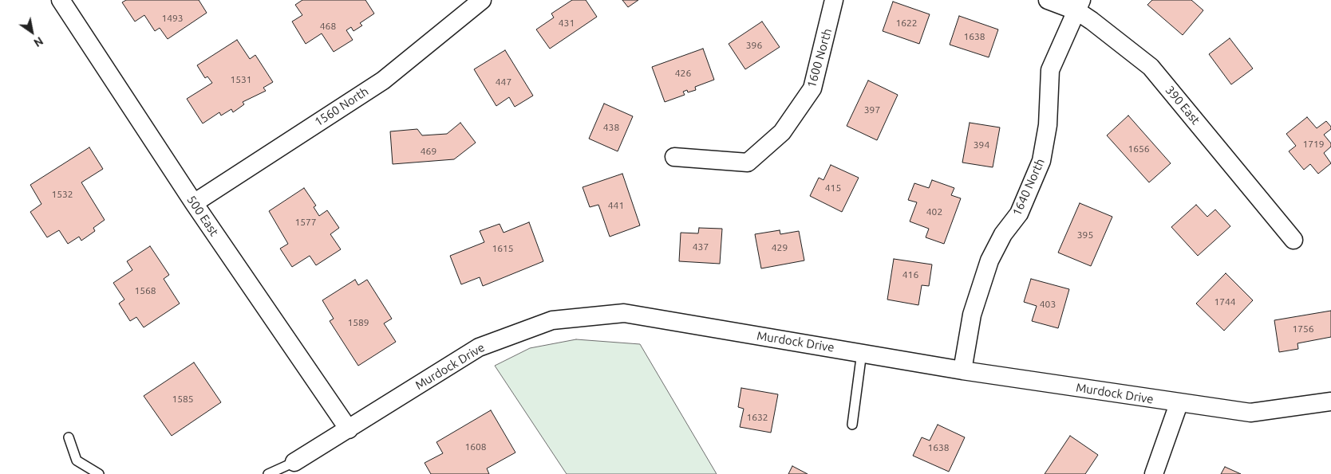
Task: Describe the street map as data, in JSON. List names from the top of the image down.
{
  "streets": {
    "street": [
      "1600 North",
      "390 East",
      "1560 North",
      "1640 North",
      "500 East",
      "Murdock Drive"
    ]
  },
  "crossings": [
    ["390 East", "1640 North"],
    ["1560 North", "500 East"],
    ["1640 North", "Murdock Drive"],
    ["500 East", "Murdock Drive"]
  ],
  "house_numbers": [
    "1493",
    "431",
    "1622",
    "468",
    "1638",
    "396",
    "426",
    "1531",
    "447",
    "397",
    "438",
    "1719",
    "394",
    "1656",
    "469",
    "415",
    "1532",
    "441",
    "402",
    "1577",
    "395",
    "437",
    "429",
    "1615",
    "416",
    "1568",
    "1744",
    "403",
    "1589",
    "1756",
    "1585",
    "1632",
    "1608",
    "1638"
  ],
  "north": "bottom right"
}
